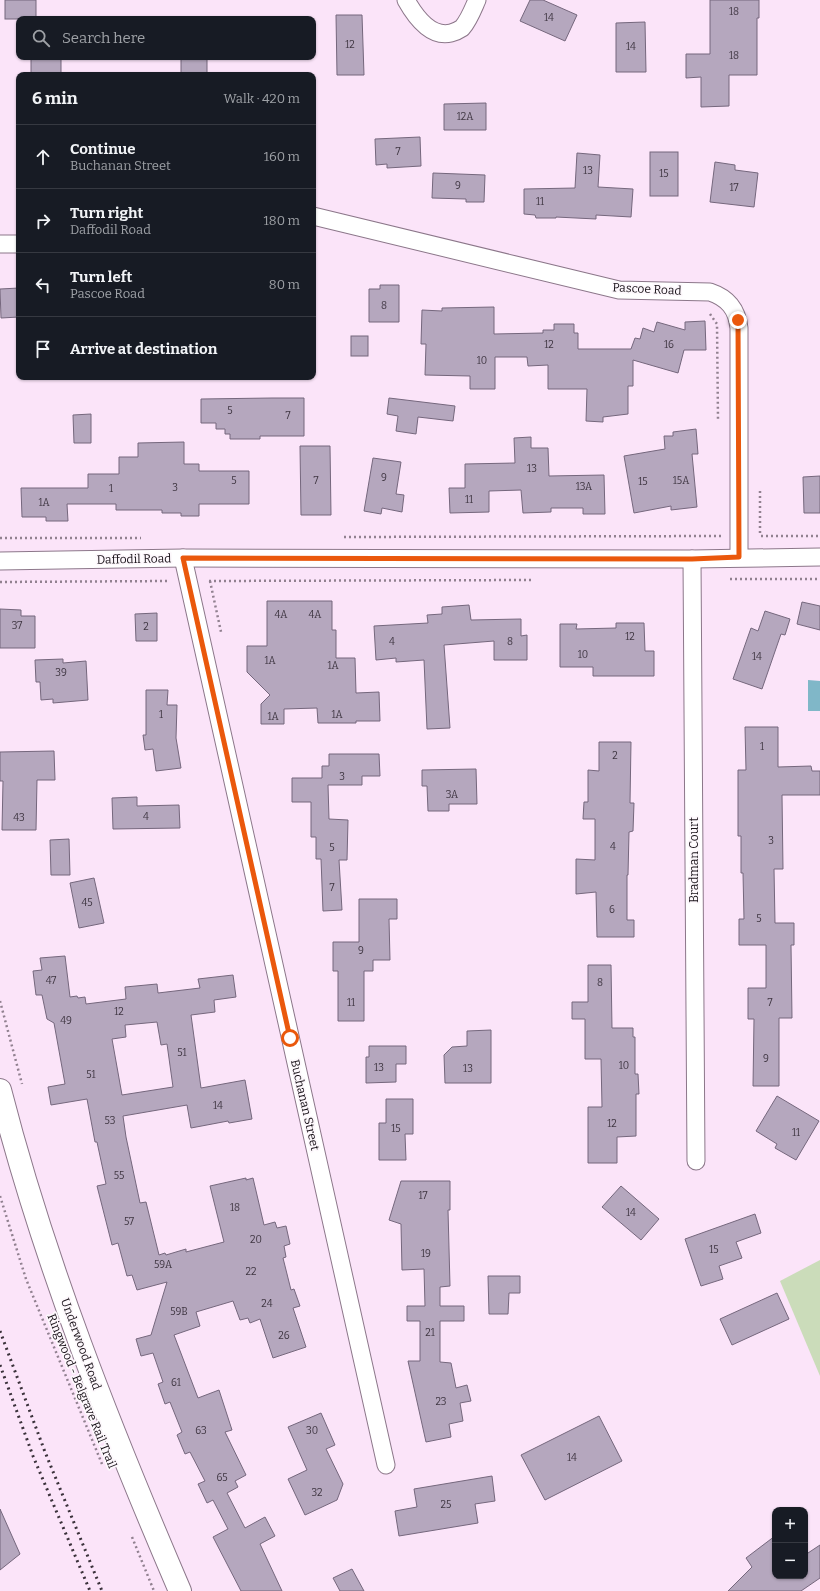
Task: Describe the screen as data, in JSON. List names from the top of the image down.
{
  "streets": {
    "main road": ["Underwood Road"],
    "street": [
      "Pascoe Road",
      "Daffodil Road",
      "Bradman Court",
      "Buchanan Street"
    ],
    "path": ["Ringwood - Belgrave Rail Trail"]
  },
  "crossings": [
    ["Pascoe Road", "Daffodil Road"],
    ["Daffodil Road", "Bradman Court"],
    ["Daffodil Road", "Buchanan Street"]
  ],
  "house_numbers": [
    "18",
    "14",
    "12",
    "14",
    "18",
    "12A",
    "7",
    "13",
    "15",
    "9",
    "17",
    "11",
    "8",
    "12",
    "16",
    "10",
    "5",
    "7",
    "13",
    "9",
    "5",
    "7",
    "15A",
    "15",
    "13A",
    "3",
    "1",
    "11",
    "1A",
    "4A",
    "4A",
    "37",
    "2",
    "12",
    "4",
    "8",
    "10",
    "14",
    "1A",
    "1A",
    "39",
    "1",
    "1A",
    "1A",
    "1",
    "2",
    "3",
    "3A",
    "4",
    "43",
    "3",
    "4",
    "5",
    "7",
    "45",
    "6",
    "5",
    "9",
    "47",
    "8",
    "11",
    "7",
    "12",
    "49",
    "51",
    "9",
    "10",
    "13",
    "13",
    "51",
    "14",
    "53",
    "12",
    "15",
    "11",
    "55",
    "17",
    "18",
    "14",
    "57",
    "20",
    "15",
    "19",
    "59A",
    "22",
    "24",
    "59B",
    "21",
    "26",
    "61",
    "23",
    "63",
    "30",
    "14",
    "65",
    "32",
    "25"
  ],
  "page": {
    "search": "Search here",
    "heading": ["6 min", "Walk · 420 m"],
    "list": [
      ["Continue", "Buchanan Street", "160 m"],
      ["Turn right", "Daffodil Road", "180 m"],
      ["Turn left", "Pascoe Road", "80 m"],
      "Arrive at destination"
    ],
    "map_buttons": ["+", "−"]
  }
}
